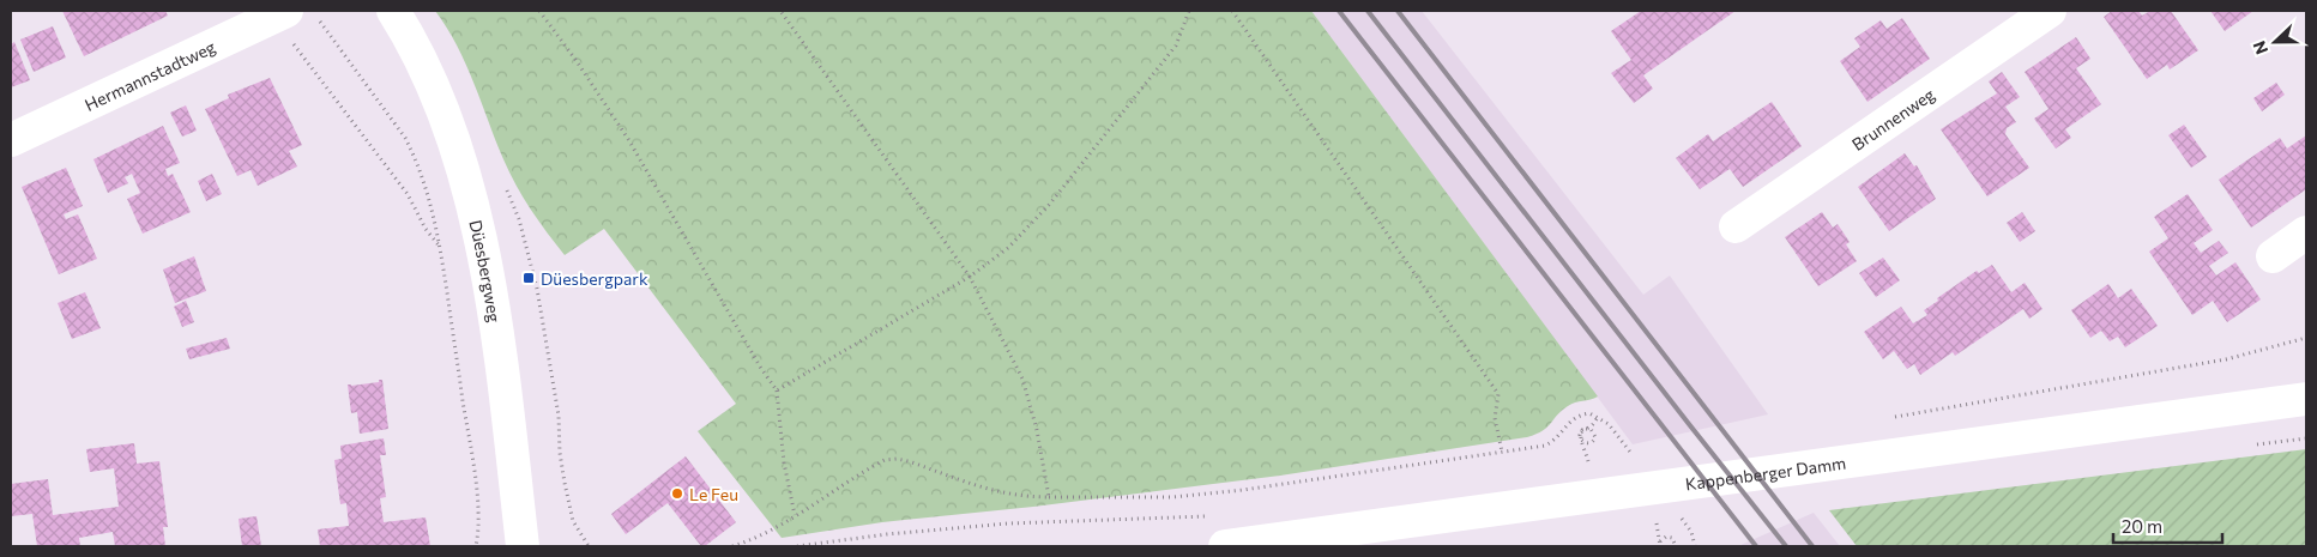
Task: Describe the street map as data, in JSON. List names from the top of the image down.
{
  "streets": {
    "street": [
      "Hermannstadtweg",
      "Brunnenweg",
      "Düesbergweg",
      "Kappenberger Damm"
    ]
  },
  "places": {
    "transit": ["Düesbergpark"],
    "other": ["Le Feu"]
  },
  "scale_bar": "20 m",
  "north": "left"
}
